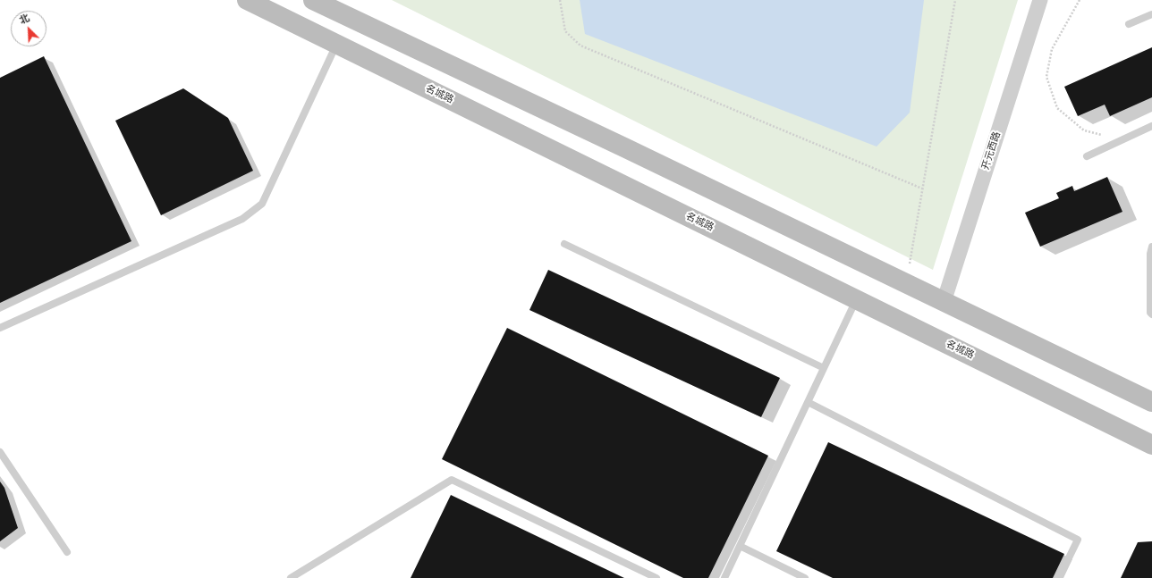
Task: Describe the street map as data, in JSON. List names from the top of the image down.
{
  "streets": {
    "main road": ["名城路"],
    "street": ["开元西路"]
  },
  "north": "top left"
}
